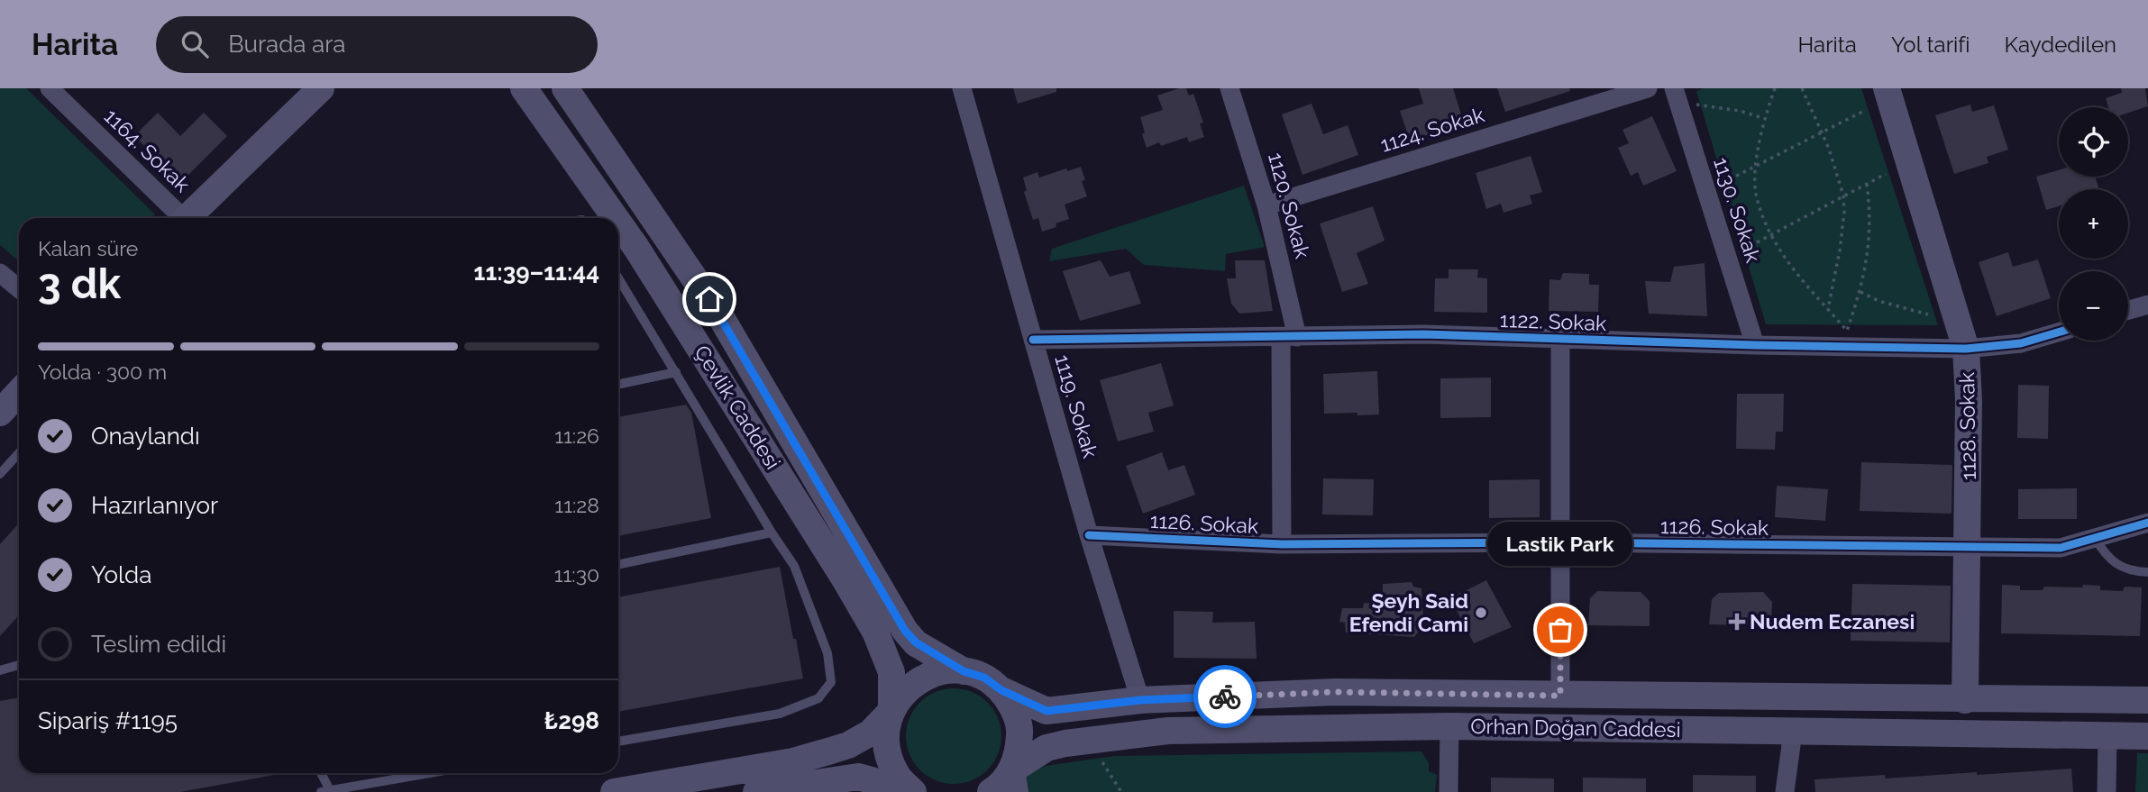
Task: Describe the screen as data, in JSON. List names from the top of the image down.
{
  "streets": {
    "main road": ["Çevlik Caddesi", "1128. Sokak", "Orhan Doğan Caddesi"],
    "street": [
      "1124. Sokak",
      "1164. Sokak",
      "1120. Sokak",
      "1130. Sokak",
      "1122. Sokak",
      "1119. Sokak",
      "1126. Sokak"
    ]
  },
  "crossings": [
    ["1124. Sokak", "1120. Sokak"],
    ["1120. Sokak", "1122. Sokak"],
    ["1120. Sokak", "1126. Sokak"],
    ["1130. Sokak", "1122. Sokak"],
    ["1122. Sokak", "1119. Sokak"],
    ["1122. Sokak", "1128. Sokak"],
    ["1119. Sokak", "Çevlik Caddesi"],
    ["1119. Sokak", "1126. Sokak"],
    ["Çevlik Caddesi", "1128. Sokak"],
    ["1128. Sokak", "1126. Sokak"]
  ],
  "places": {
    "other": ["Şeyh Said Efendi Cami", "Lastik Park"],
    "health": ["Nudem Eczanesi"]
  },
  "page": {
    "header": "Harita",
    "search": "Burada ara",
    "nav": ["Harita", "Yol tarifi", "Kaydedilen"],
    "map_buttons": ["+", "−"],
    "heading": ["3 dk", "Kalan süre", "11:39–11:44"],
    "panel": ["Sipariş #1195", "₺298"],
    "bar": "Yolda · 300 m",
    "list": [
      ["Onaylandı", "11:26"],
      ["Hazırlanıyor", "11:28"],
      ["Yolda", "11:30"],
      "Teslim edildi"
    ],
    "bubble": "Lastik Park"
  }
}
